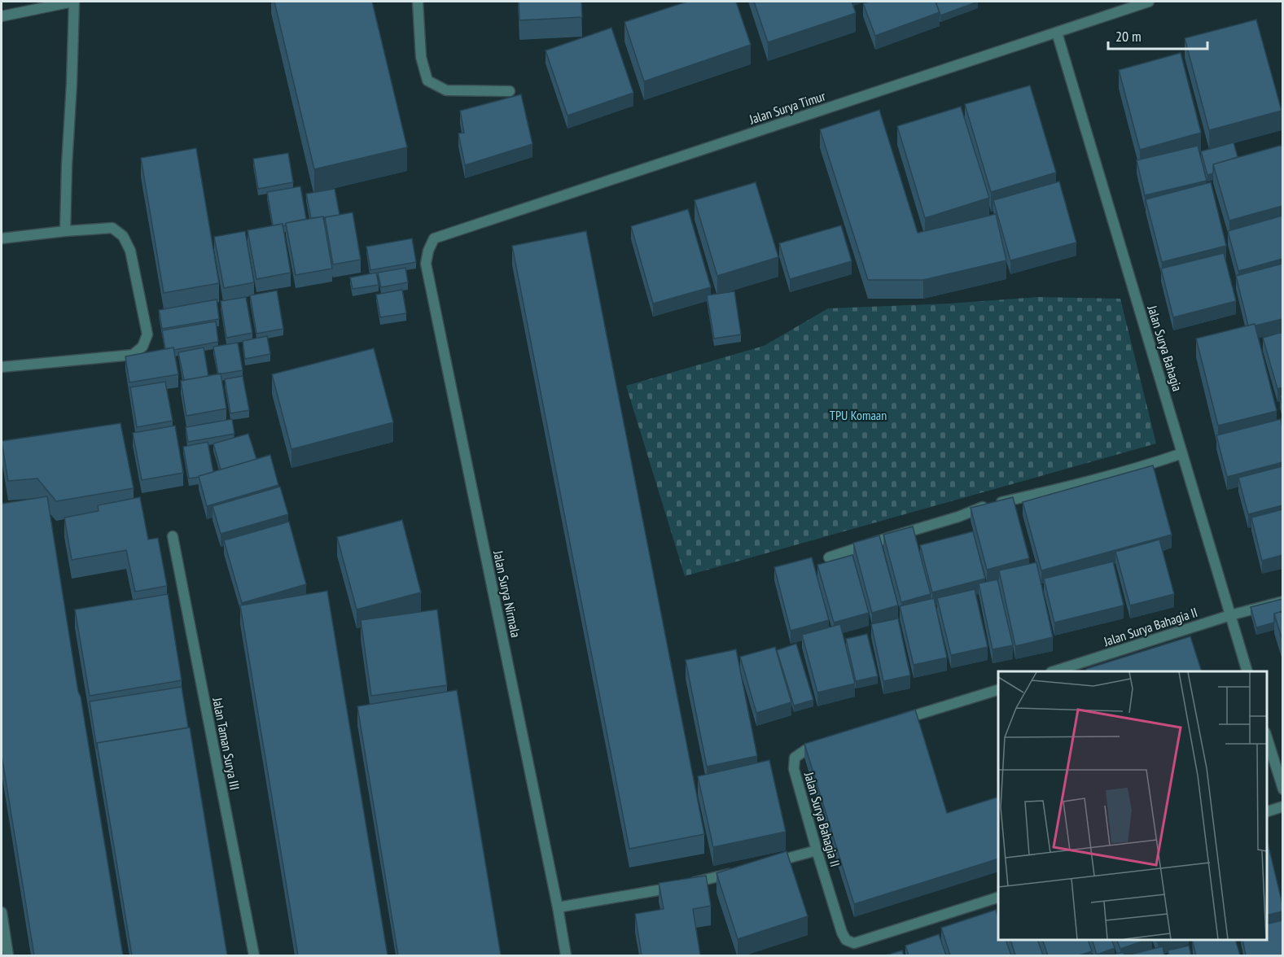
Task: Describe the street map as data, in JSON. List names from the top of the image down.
{
  "streets": {
    "street": [
      "Jalan Surya Timur",
      "Jalan Surya Bahagia",
      "Jalan Surya Nirmala",
      "Jalan Surya Bahagia II",
      "Jalan Taman Surya III"
    ]
  },
  "crossings": [
    ["Jalan Surya Timur", "Jalan Surya Bahagia"],
    ["Jalan Surya Timur", "Jalan Surya Nirmala"],
    ["Jalan Surya Bahagia", "Jalan Surya Bahagia II"]
  ],
  "parks": ["TPU Komaan"],
  "scale_bar": "20 m"
}
